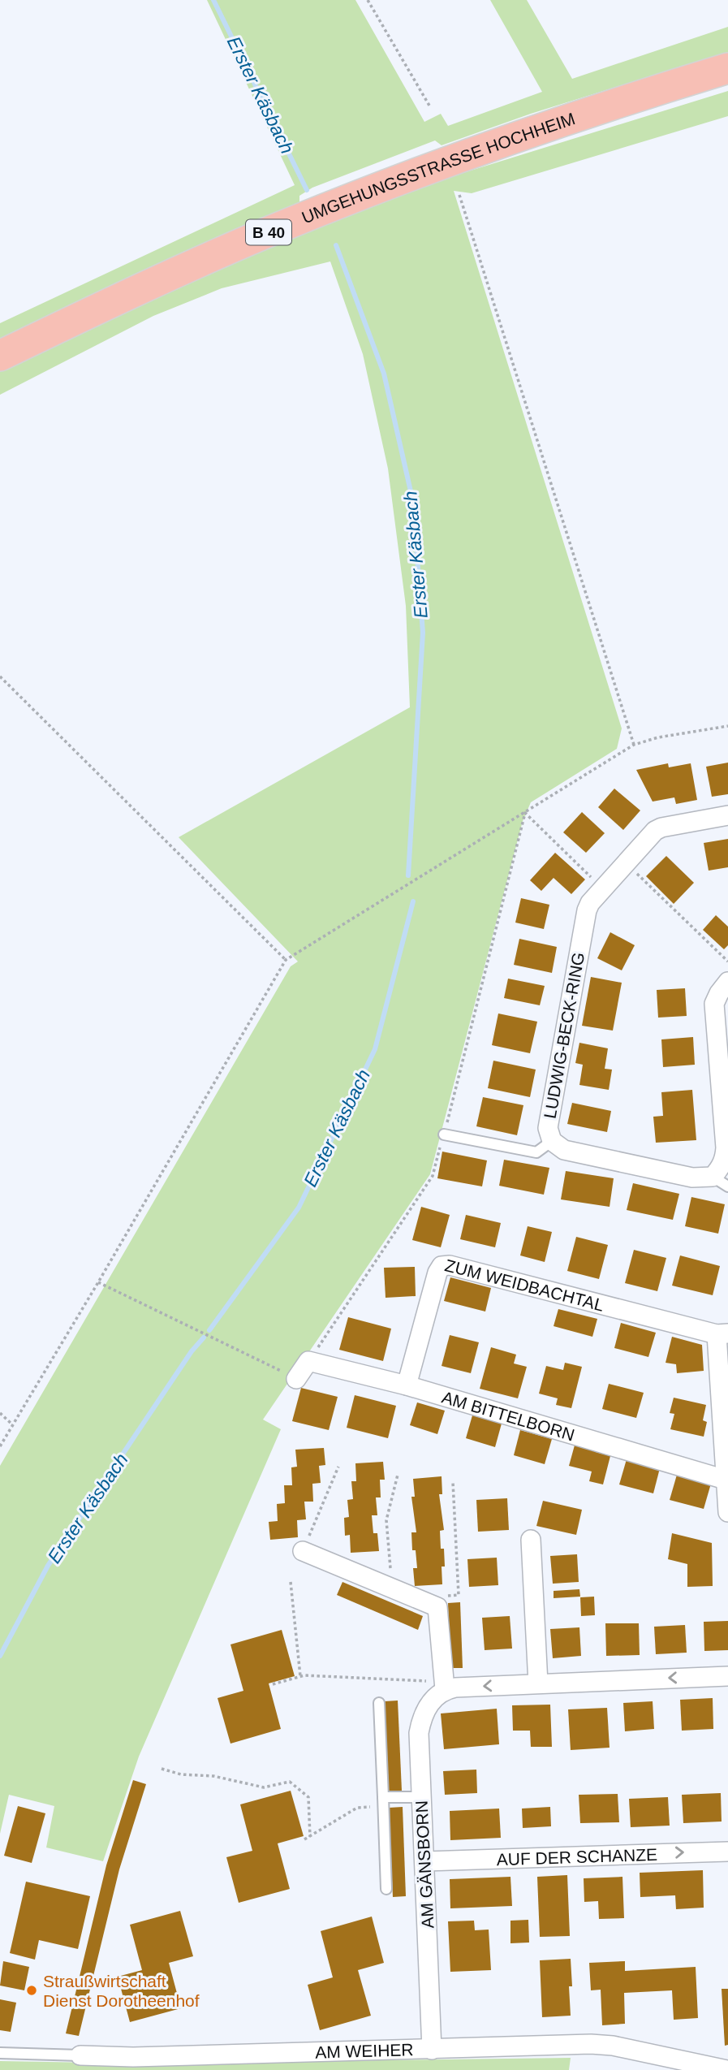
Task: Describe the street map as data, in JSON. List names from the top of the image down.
{
  "streets": {
    "main road": ["UMGEHUNGSSTRASSE HOCHHEIM", "B 40"],
    "street": [
      "LUDWIG-BECK-RING",
      "ZUM WEIDBACHTAL",
      "AM BITTELBORN",
      "AUF DER SCHANZE",
      "AM GÄNSBORN",
      "AM WEIHER"
    ]
  },
  "crossings": [
    ["ZUM WEIDBACHTAL", "AM BITTELBORN"],
    ["AUF DER SCHANZE", "AM GÄNSBORN"],
    ["AM GÄNSBORN", "AM WEIHER"]
  ],
  "one_way": ["AUF DER SCHANZE"],
  "water": ["Erster Käsbach"],
  "places": ["Straußwirtschaft Dienst Dorotheenhof"]
}
